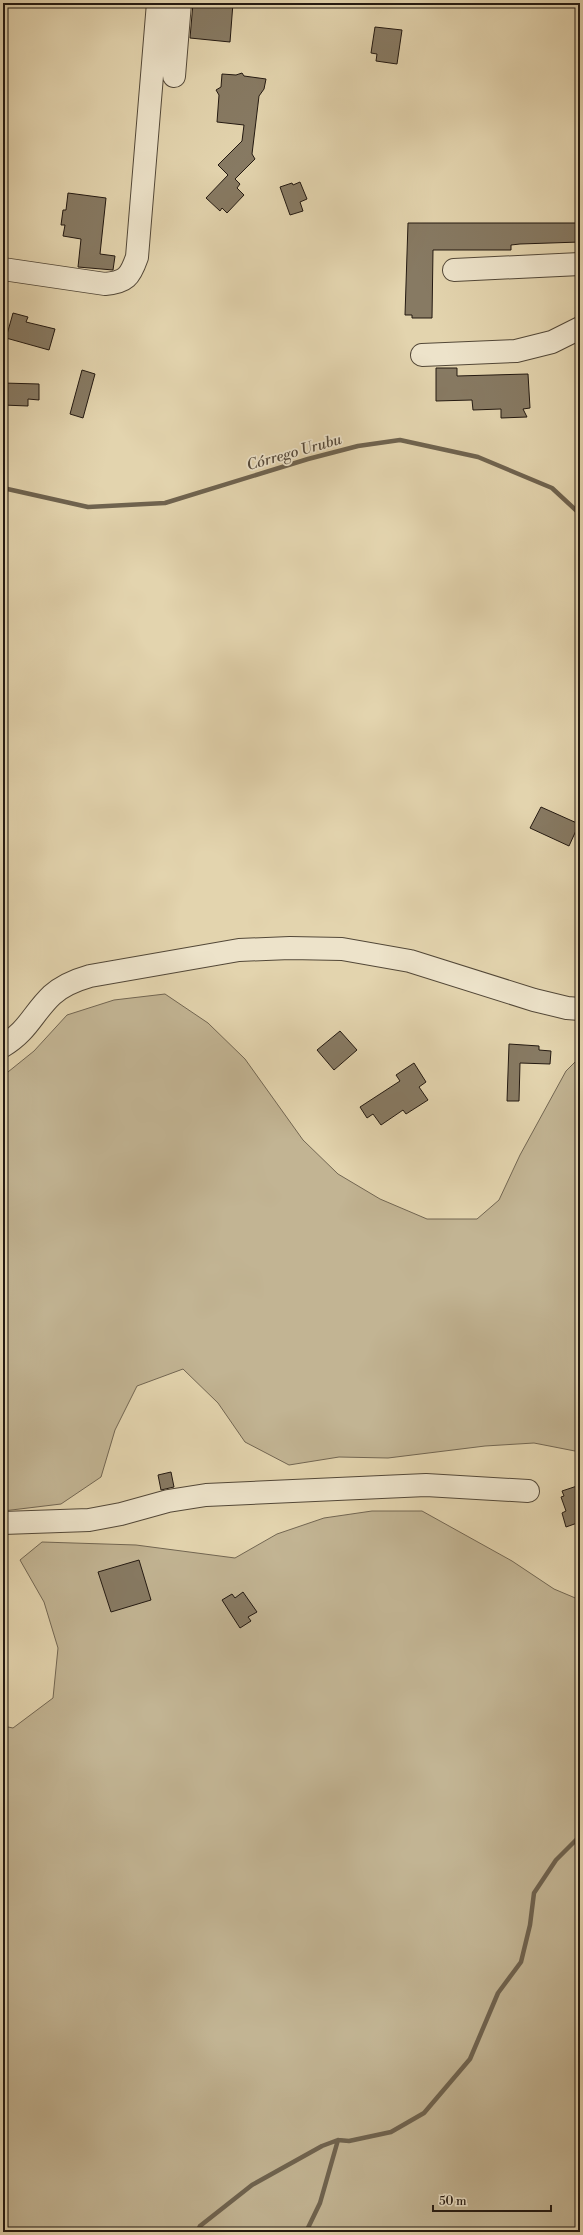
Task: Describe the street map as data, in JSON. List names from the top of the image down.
{
  "water": ["Córrego Urubu"],
  "scale_bar": "50 m"
}
